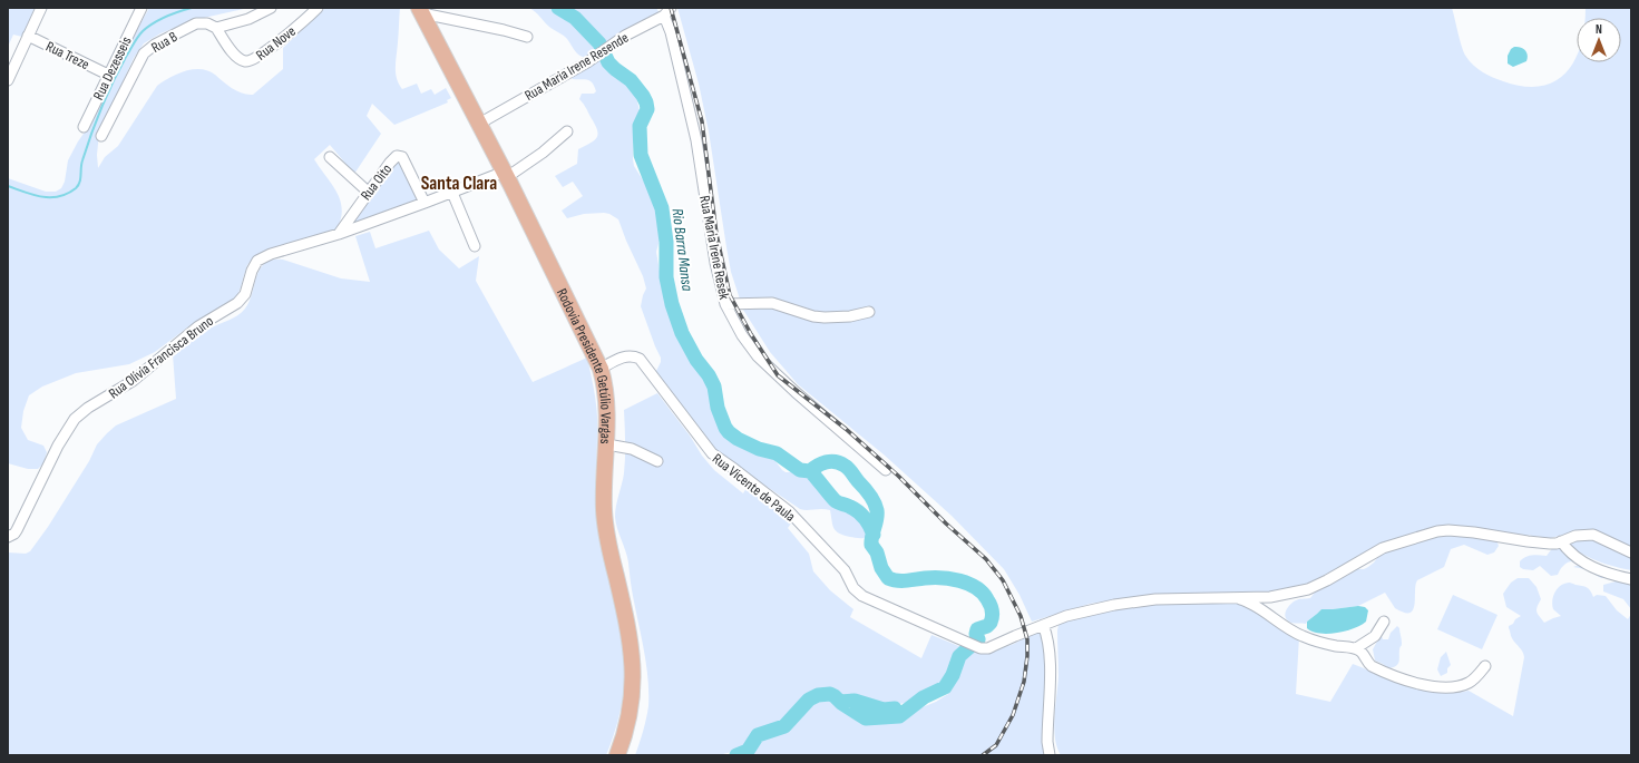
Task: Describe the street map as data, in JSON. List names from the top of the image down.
{
  "streets": {
    "main road": ["Rodovia Presidente Getúlio Vargas"],
    "street": [
      "Rua B",
      "Rua Nove",
      "Rua Treze",
      "Rua Maria Irene Resende",
      "Rua Dezesseis",
      "Rua Oito",
      "Rua Maria Irene Resek",
      "Rua Olívia Francisca Bruno",
      "Rua Vicente de Paula"
    ]
  },
  "crossings": [
    ["Rua B", "Rua Nove"],
    ["Rua Treze", "Rua Dezesseis"],
    ["Rua Maria Irene Resende", "Rua Maria Irene Resek"],
    ["Rua Maria Irene Resende", "Rodovia Presidente Getúlio Vargas"],
    ["Rua Oito", "Rua Olívia Francisca Bruno"],
    ["Rua Olívia Francisca Bruno", "Rodovia Presidente Getúlio Vargas"],
    ["Rodovia Presidente Getúlio Vargas", "Rua Vicente de Paula"]
  ],
  "districts": ["Santa Clara"],
  "water": ["Rio Barra Mansa"],
  "north": "top"
}
